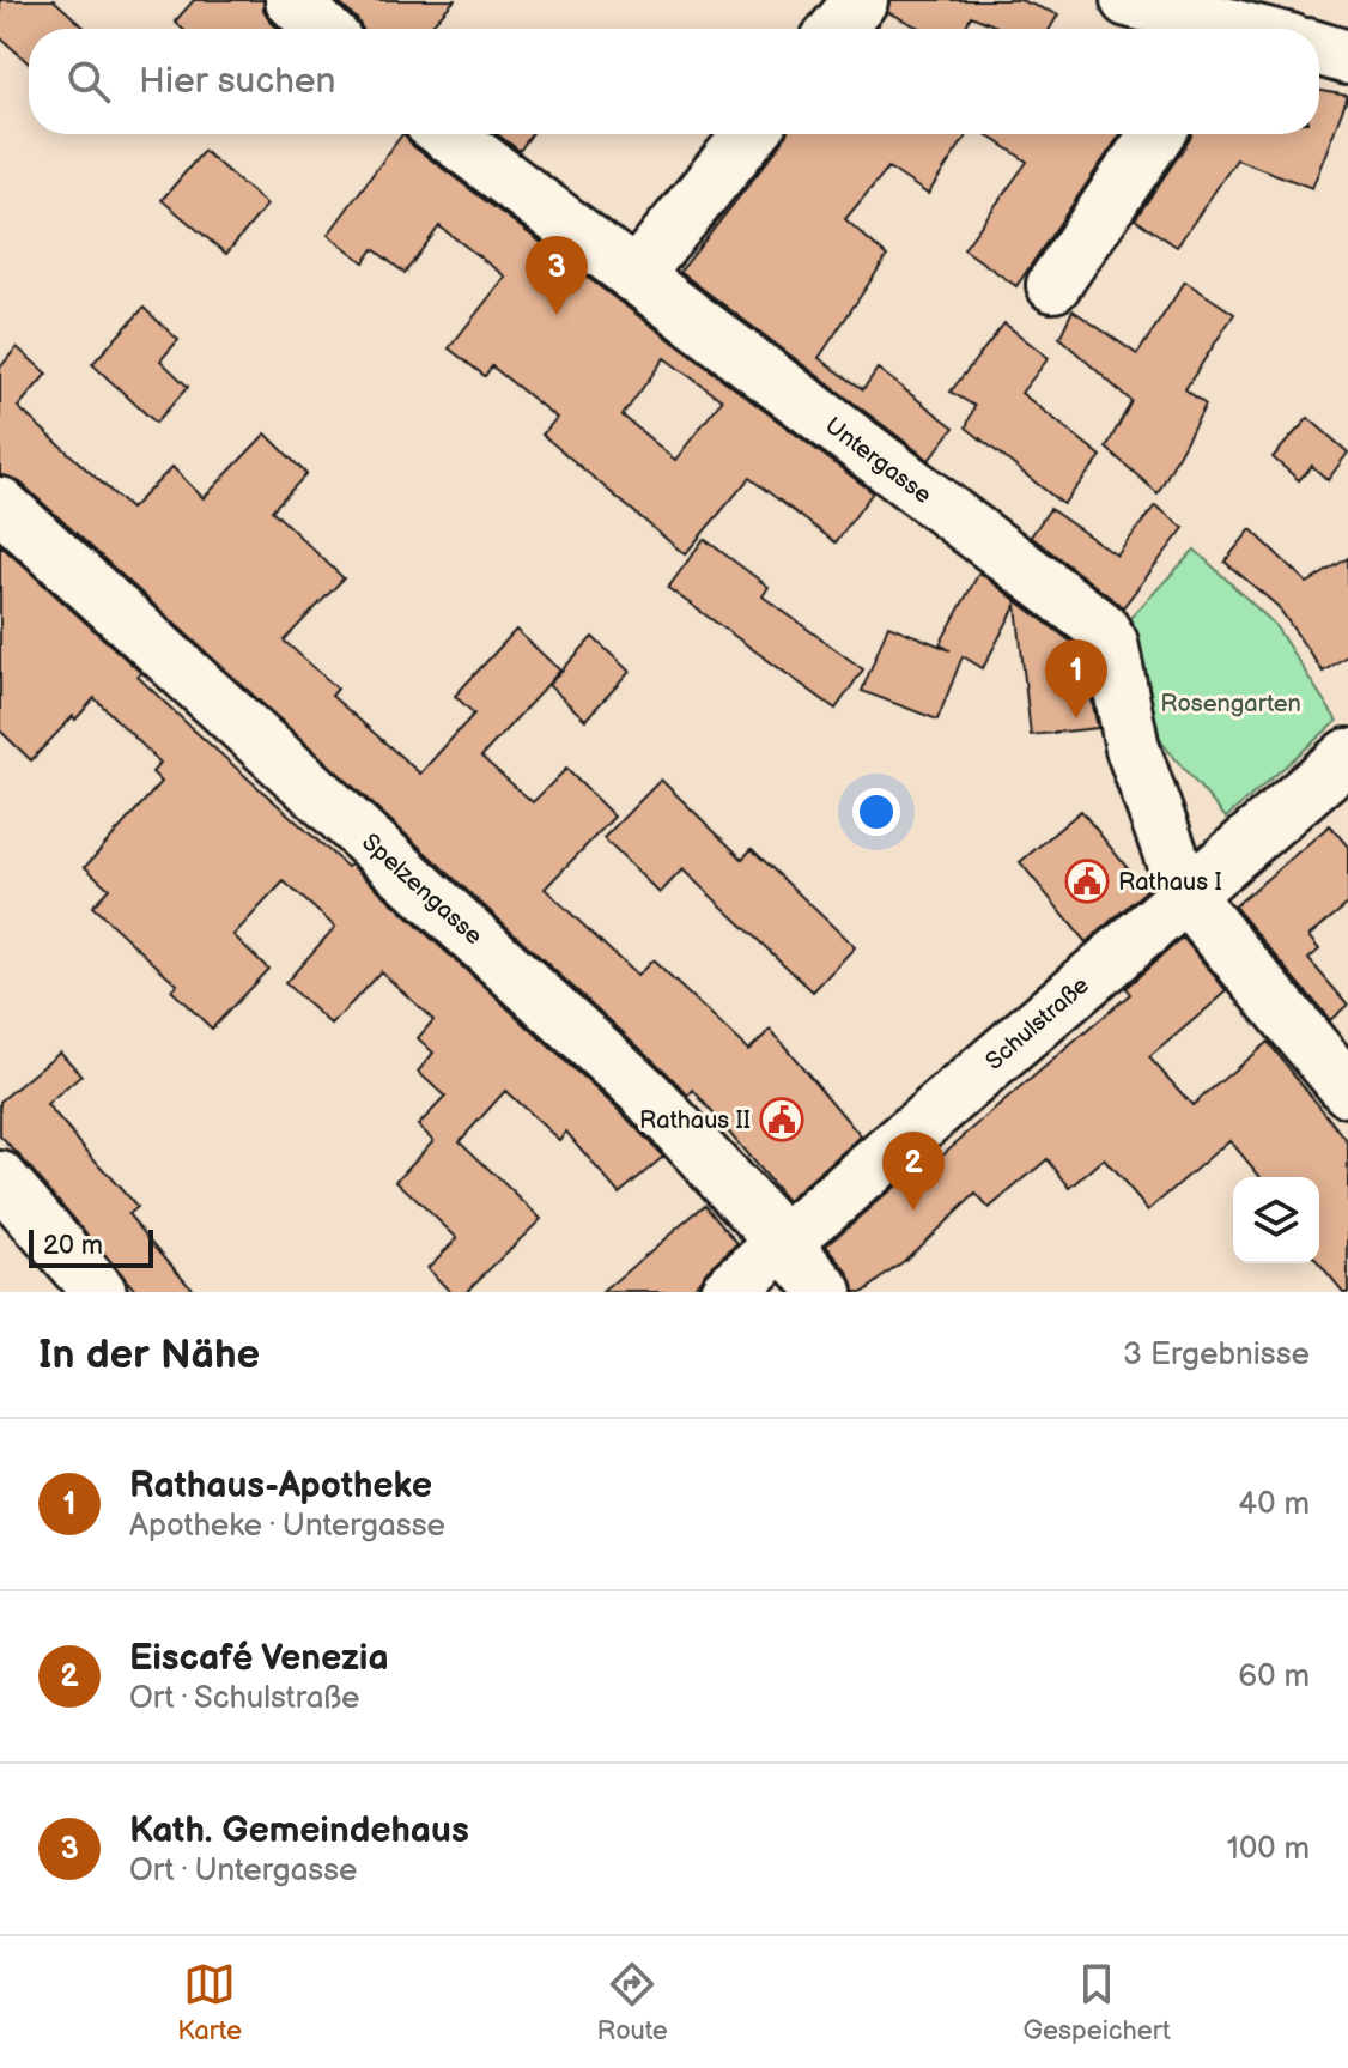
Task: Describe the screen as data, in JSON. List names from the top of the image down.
{
  "streets": {
    "street": ["Untergasse", "Spelzengasse", "Schulstraße"]
  },
  "crossings": [
    ["Untergasse", "Schulstraße"],
    ["Spelzengasse", "Schulstraße"]
  ],
  "parks": ["Rosengarten"],
  "places": {
    "public building": ["Rathaus I", "Rathaus II"]
  },
  "scale_bar": "20 m",
  "page": {
    "search": "Hier suchen",
    "pins": ["3", "1", "2"],
    "scale": "20 m",
    "heading": ["In der Nähe", "3 Ergebnisse"],
    "list": [
      {
        "mark": "1",
        "name": "Rathaus-Apotheke",
        "note": "Apotheke · Untergasse",
        "value": "40 m"
      },
      {
        "mark": "2",
        "name": "Eiscafé Venezia",
        "note": "Ort · Schulstraße",
        "value": "60 m"
      },
      {
        "mark": "3",
        "name": "Kath. Gemeindehaus",
        "note": "Ort · Untergasse",
        "value": "100 m"
      }
    ],
    "nav": ["Karte", "Route", "Gespeichert"]
  }
}
